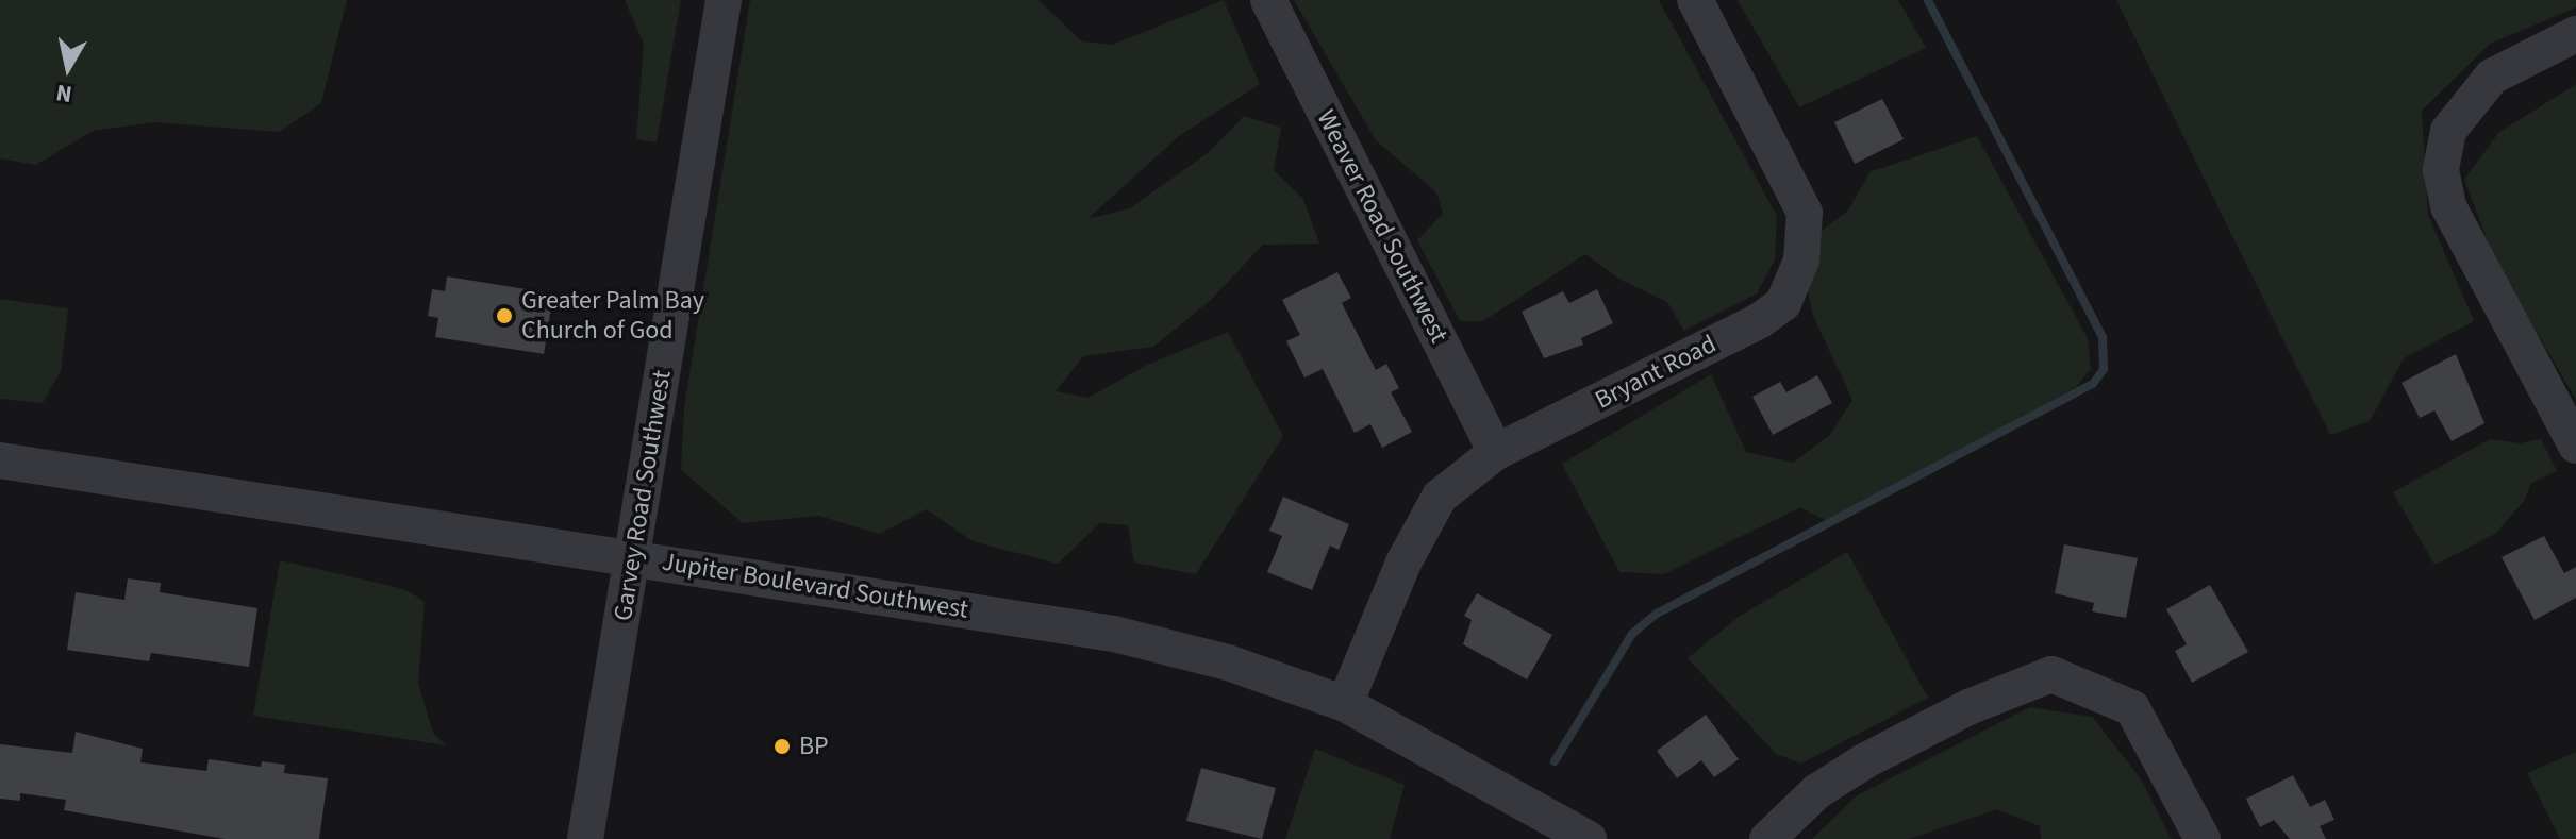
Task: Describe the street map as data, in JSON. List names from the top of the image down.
{
  "streets": {
    "street": [
      "Weaver Road Southwest",
      "Bryant Road",
      "Garvey Road Southwest",
      "Jupiter Boulevard Southwest"
    ]
  },
  "crossings": [
    ["Weaver Road Southwest", "Bryant Road"],
    ["Bryant Road", "Jupiter Boulevard Southwest"],
    ["Garvey Road Southwest", "Jupiter Boulevard Southwest"]
  ],
  "places": ["Greater Palm Bay Church of God", "BP"],
  "north": "bottom"
}
